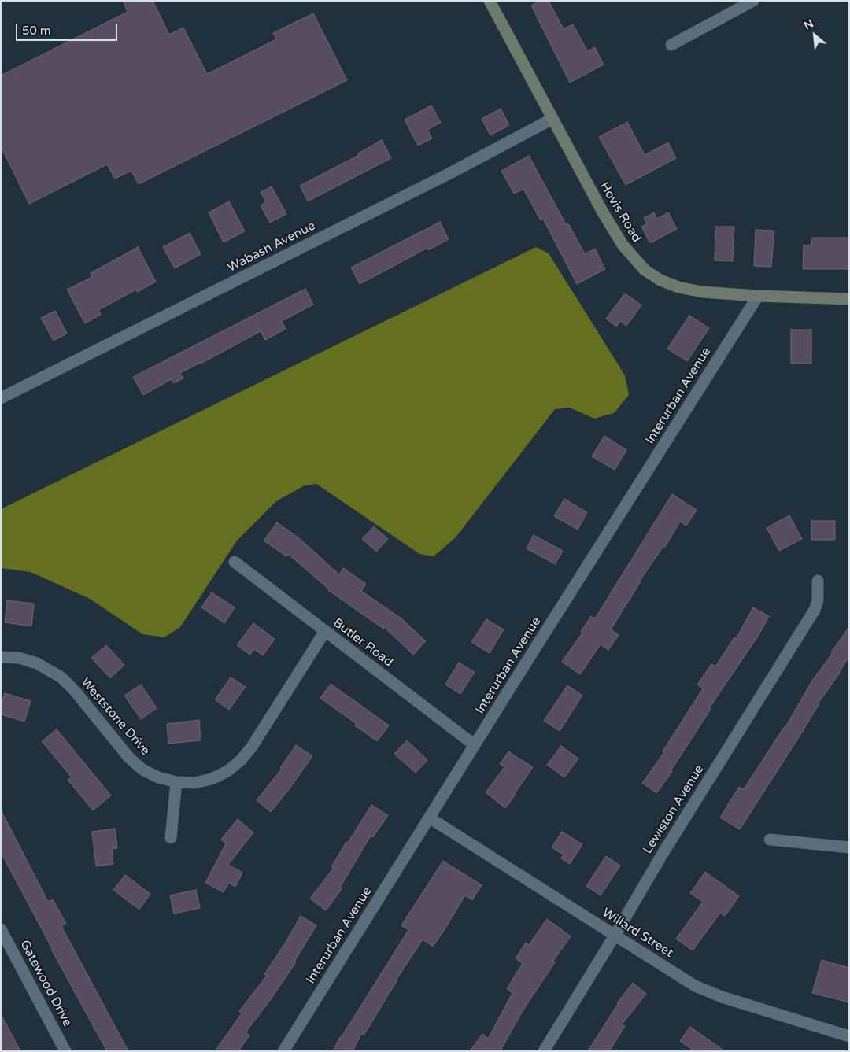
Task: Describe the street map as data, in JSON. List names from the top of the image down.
{
  "streets": {
    "street": [
      "Hovis Road",
      "Wabash Avenue",
      "Interurban Avenue",
      "Butler Road",
      "Weststone Drive",
      "Lewiston Avenue",
      "Willard Street",
      "Gatewood Drive"
    ]
  },
  "crossings": [
    ["Hovis Road", "Wabash Avenue"],
    ["Hovis Road", "Interurban Avenue"],
    ["Interurban Avenue", "Butler Road"],
    ["Interurban Avenue", "Willard Street"],
    ["Butler Road", "Weststone Drive"],
    ["Lewiston Avenue", "Willard Street"]
  ],
  "scale_bar": "50 m",
  "north": "top left"
}
